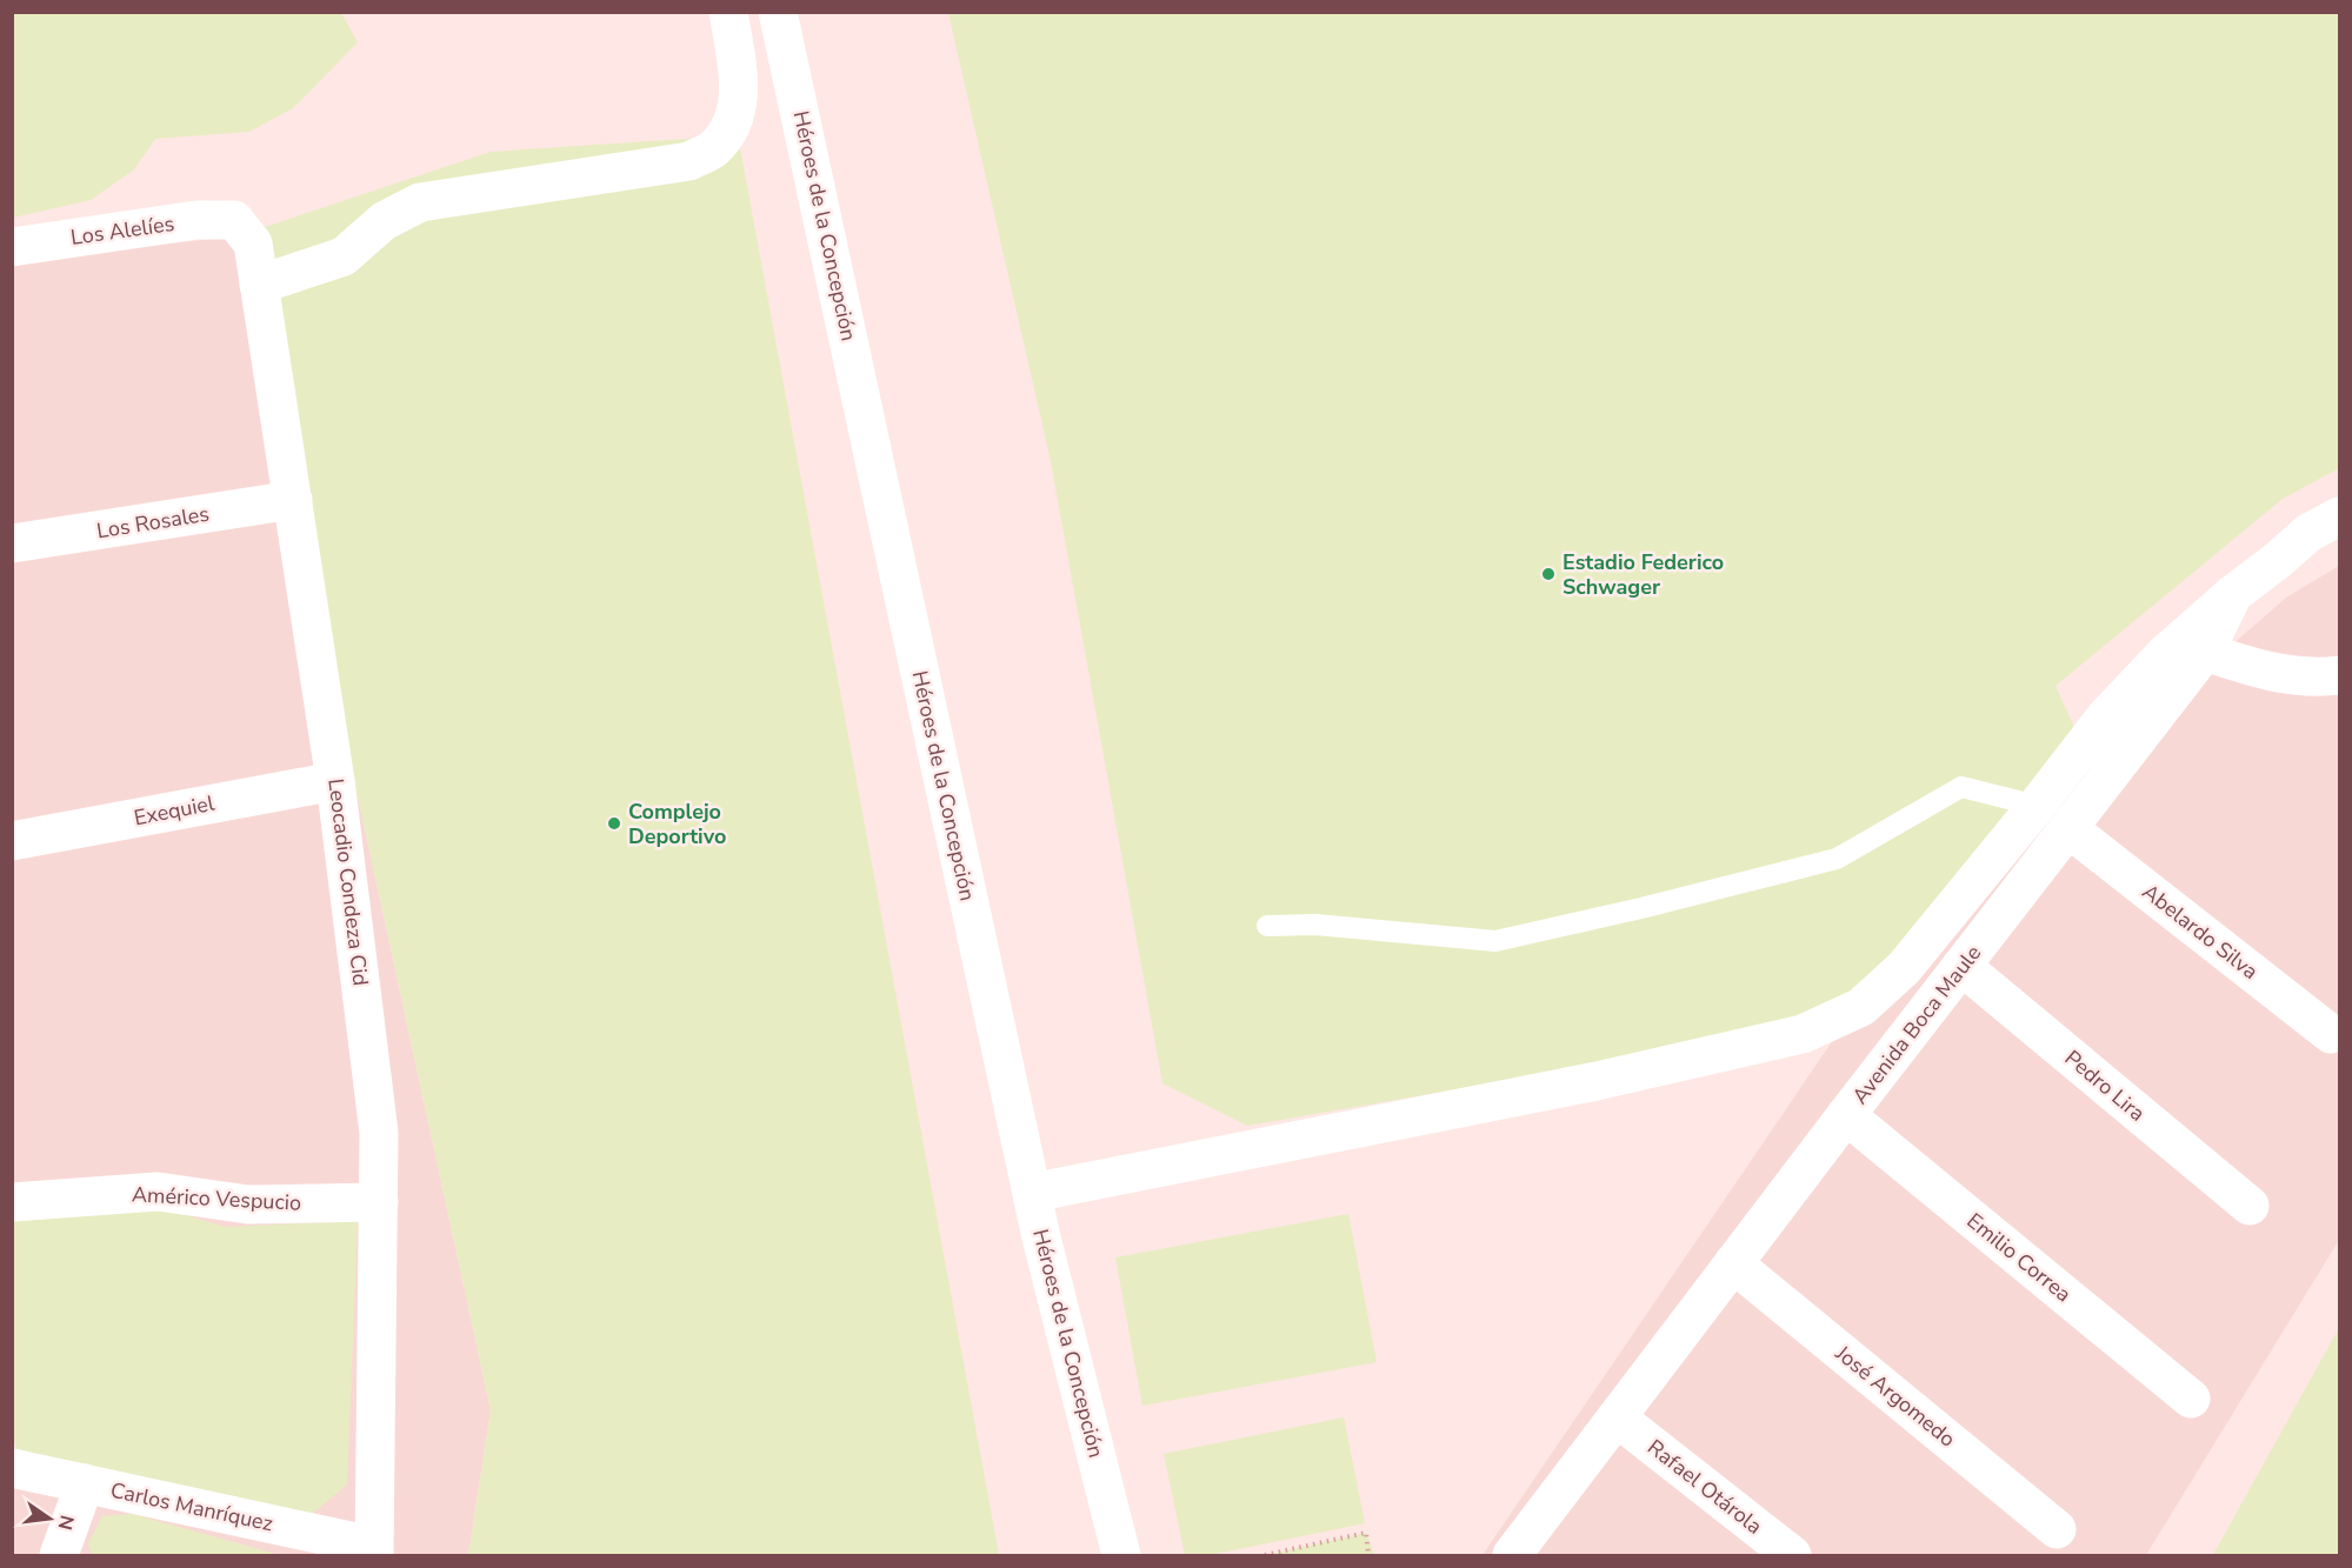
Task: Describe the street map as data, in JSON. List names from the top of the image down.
{
  "streets": {
    "street": [
      "Héroes de la Concepción",
      "Los Alelíes",
      "Los Rosales",
      "Exequiel",
      "Leocadio Condeza Cid",
      "Abelardo Silva",
      "Avenida Boca Maule",
      "Pedro Lira",
      "Américo Vespucio",
      "Emilio Correa",
      "José Argomedo",
      "Rafael Otárola",
      "Carlos Manríquez"
    ]
  },
  "crossings": [
    ["Los Alelíes", "Leocadio Condeza Cid"],
    ["Los Rosales", "Leocadio Condeza Cid"],
    ["Exequiel", "Leocadio Condeza Cid"],
    ["Leocadio Condeza Cid", "Américo Vespucio"],
    ["Leocadio Condeza Cid", "Carlos Manríquez"],
    ["Abelardo Silva", "Avenida Boca Maule"],
    ["Avenida Boca Maule", "Pedro Lira"],
    ["Avenida Boca Maule", "Emilio Correa"],
    ["Avenida Boca Maule", "José Argomedo"],
    ["Avenida Boca Maule", "Rafael Otárola"]
  ],
  "places": ["Estadio Federico Schwager", "Complejo Deportivo"],
  "north": "right"
}
